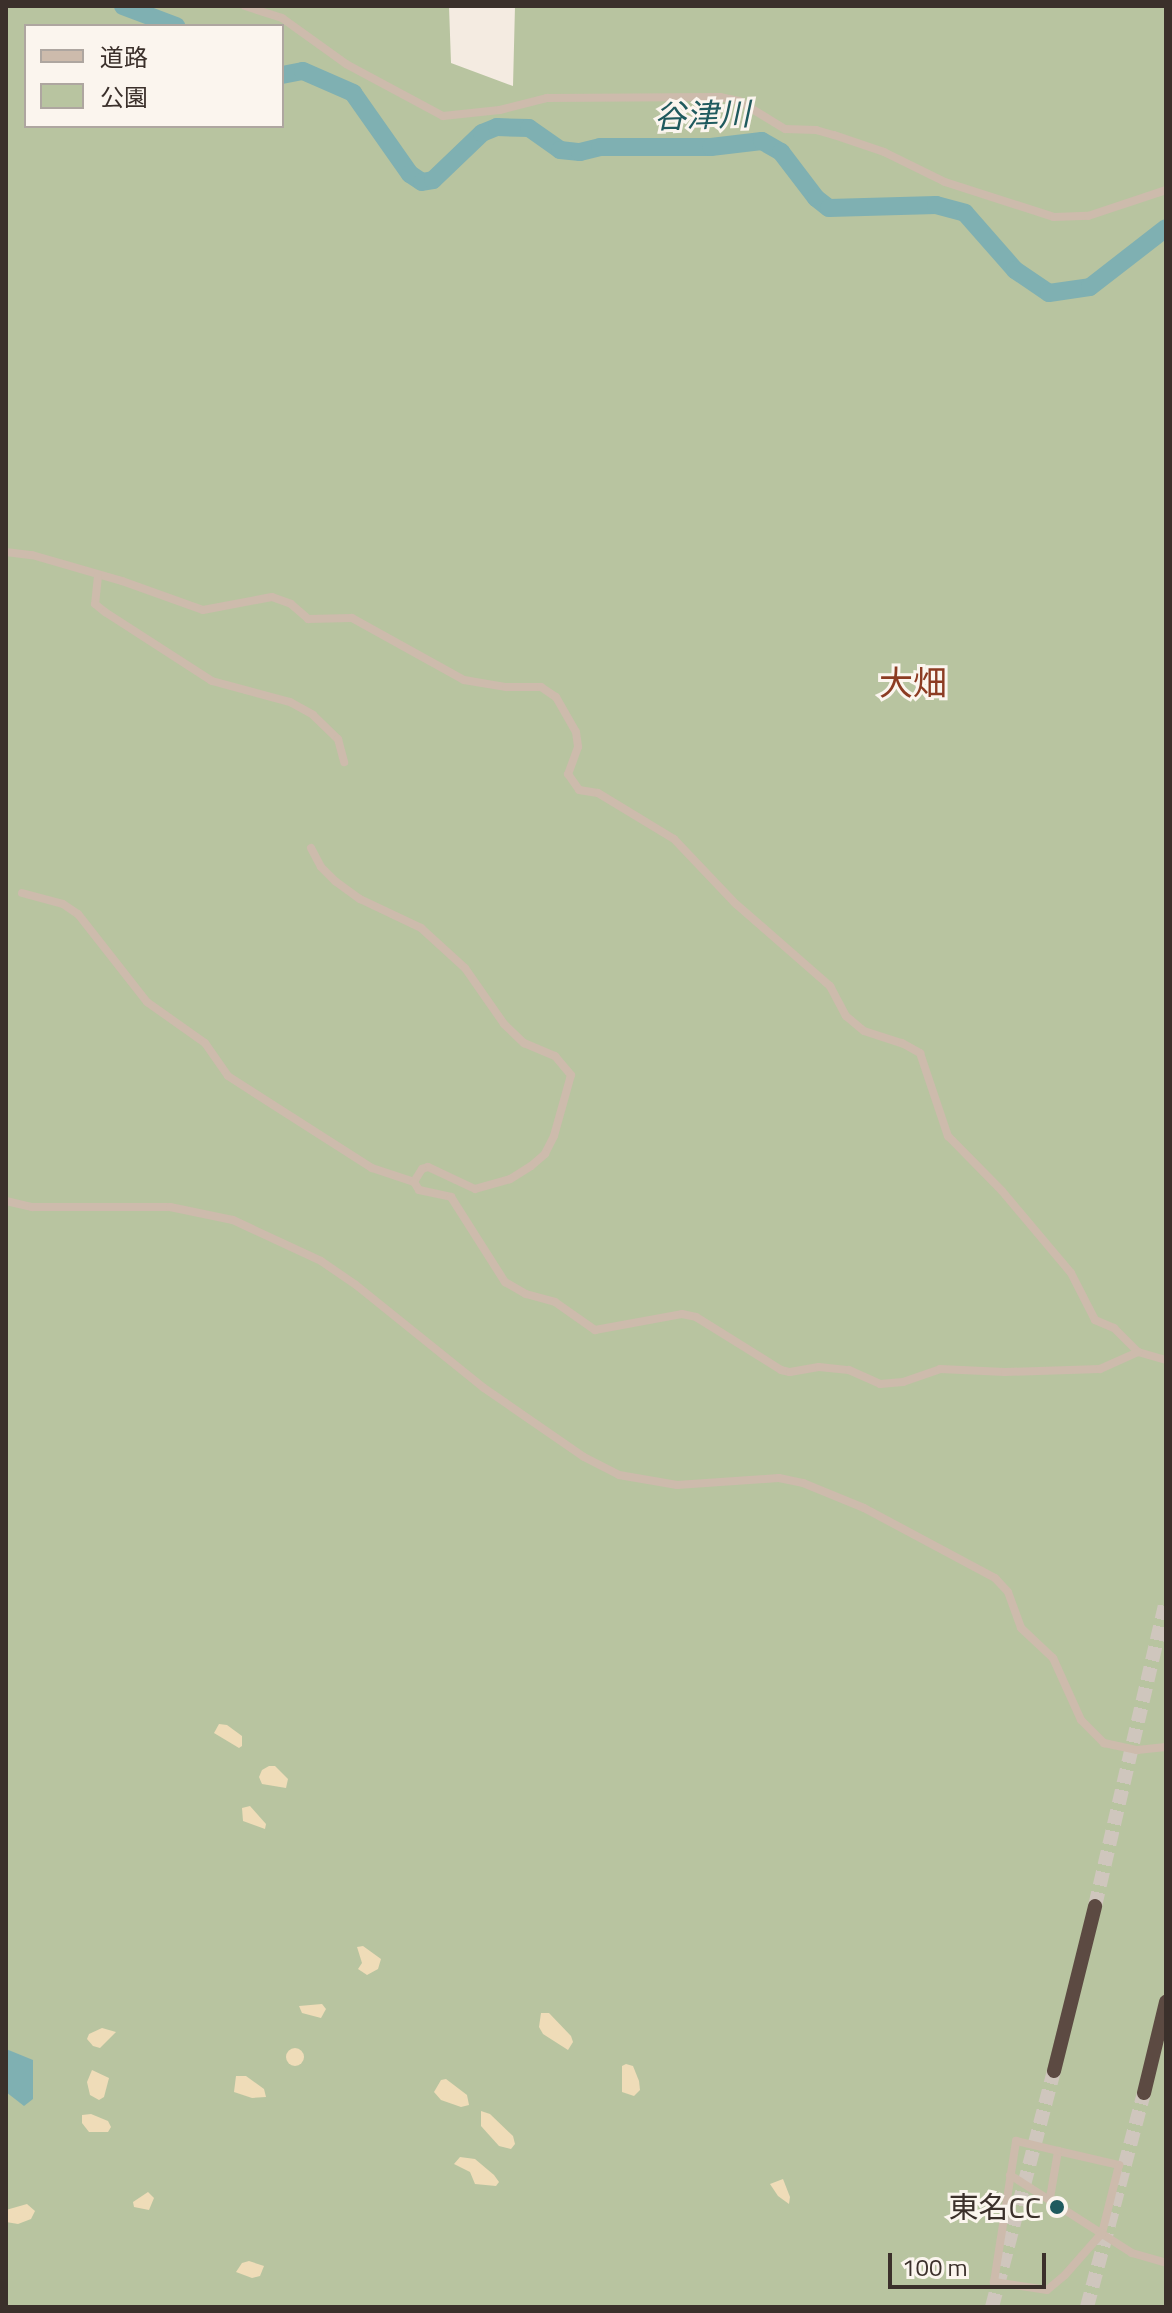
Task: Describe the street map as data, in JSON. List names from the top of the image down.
{
  "districts": ["大畑"],
  "water": ["谷津川"],
  "places": ["東名CC"],
  "legend": ["道路", "公園"],
  "scale_bar": "100 m"
}
